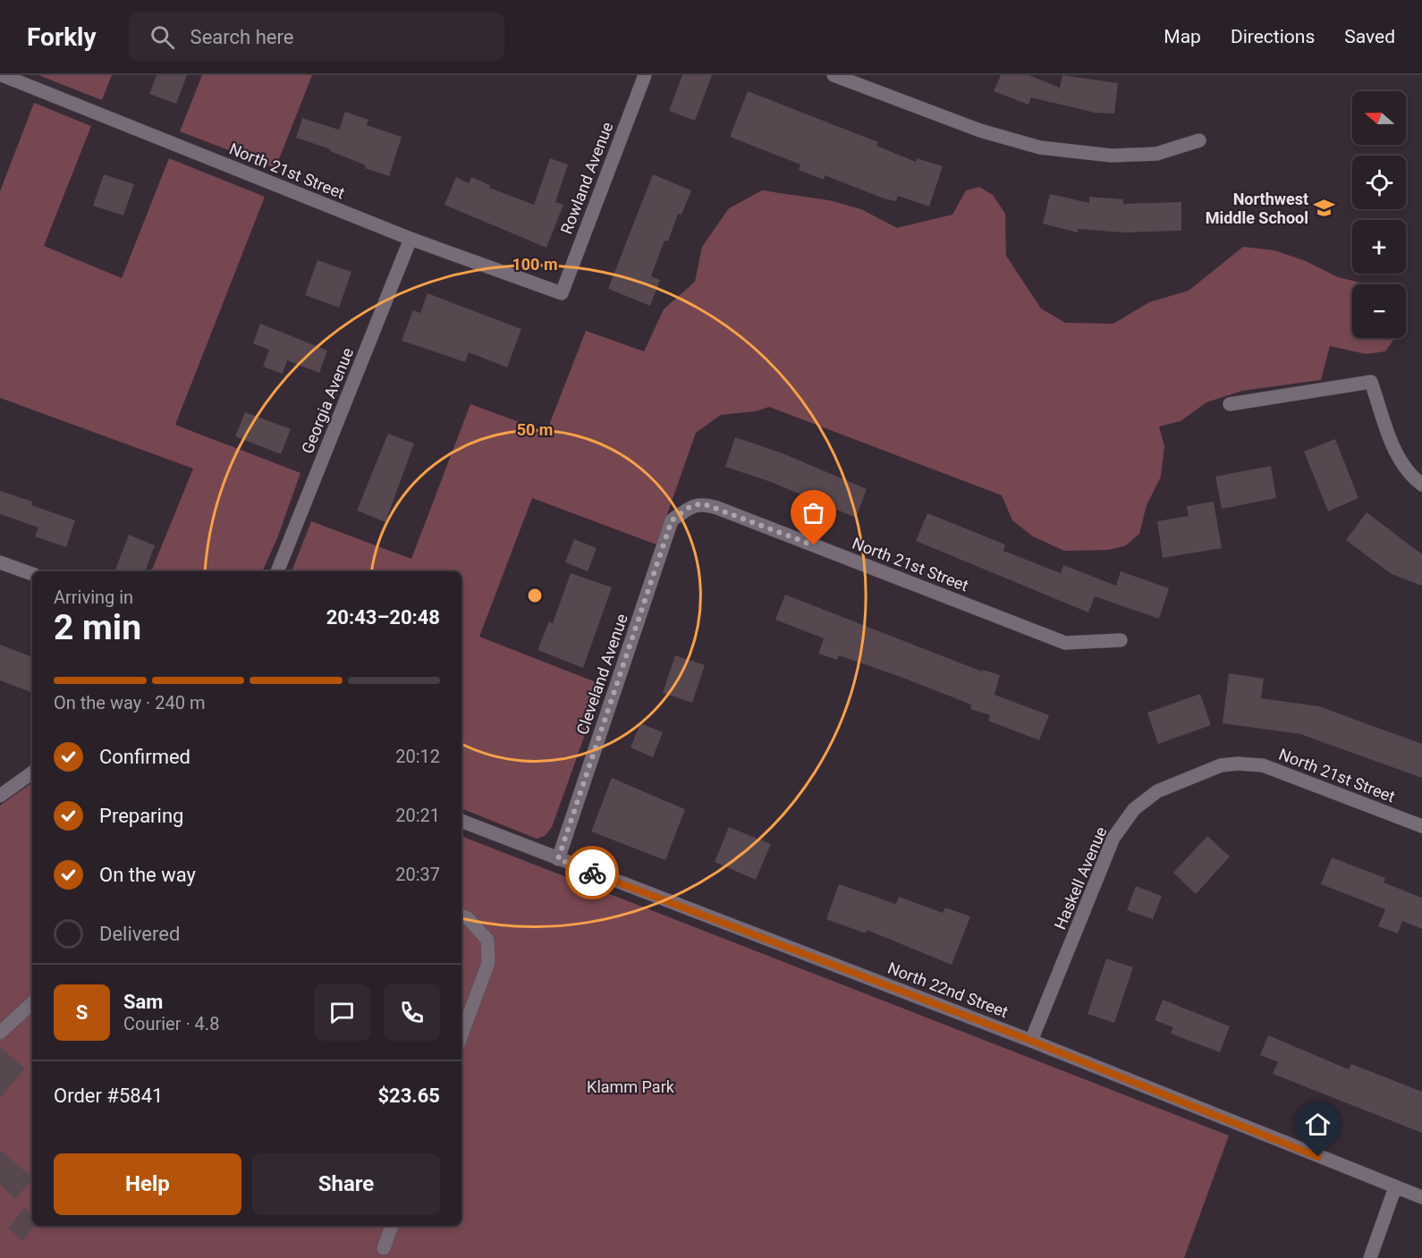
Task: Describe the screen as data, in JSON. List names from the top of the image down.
{
  "streets": {
    "street": [
      "North 21st Street",
      "Rowland Avenue",
      "Georgia Avenue",
      "Cleveland Avenue",
      "Haskell Avenue",
      "North 22nd Street"
    ]
  },
  "crossings": [
    ["North 21st Street", "Rowland Avenue"],
    ["North 21st Street", "Georgia Avenue"],
    ["North 21st Street", "Cleveland Avenue"],
    ["North 21st Street", "Haskell Avenue"],
    ["Cleveland Avenue", "North 22nd Street"],
    ["Haskell Avenue", "North 22nd Street"]
  ],
  "parks": ["Klamm Park"],
  "places": {
    "school or university": ["Northwest Middle School"]
  },
  "north": "left",
  "page": {
    "header": "Forkly",
    "search": "Search here",
    "nav": ["Map", "Directions", "Saved"],
    "map_buttons": ["+", "−"],
    "heading": ["2 min", "Arriving in", "20:43–20:48"],
    "panel": [
      "Sam",
      "Courier · 4.8",
      "Order #5841",
      "$23.65"
    ],
    "bar": "On the way · 240 m",
    "list": [
      ["Confirmed", "20:12"],
      ["Preparing", "20:21"],
      ["On the way", "20:37"],
      "Delivered"
    ],
    "round": "S",
    "buttons": ["Help", "Share"]
  },
  "rings": ["100 m", "50 m"]
}
